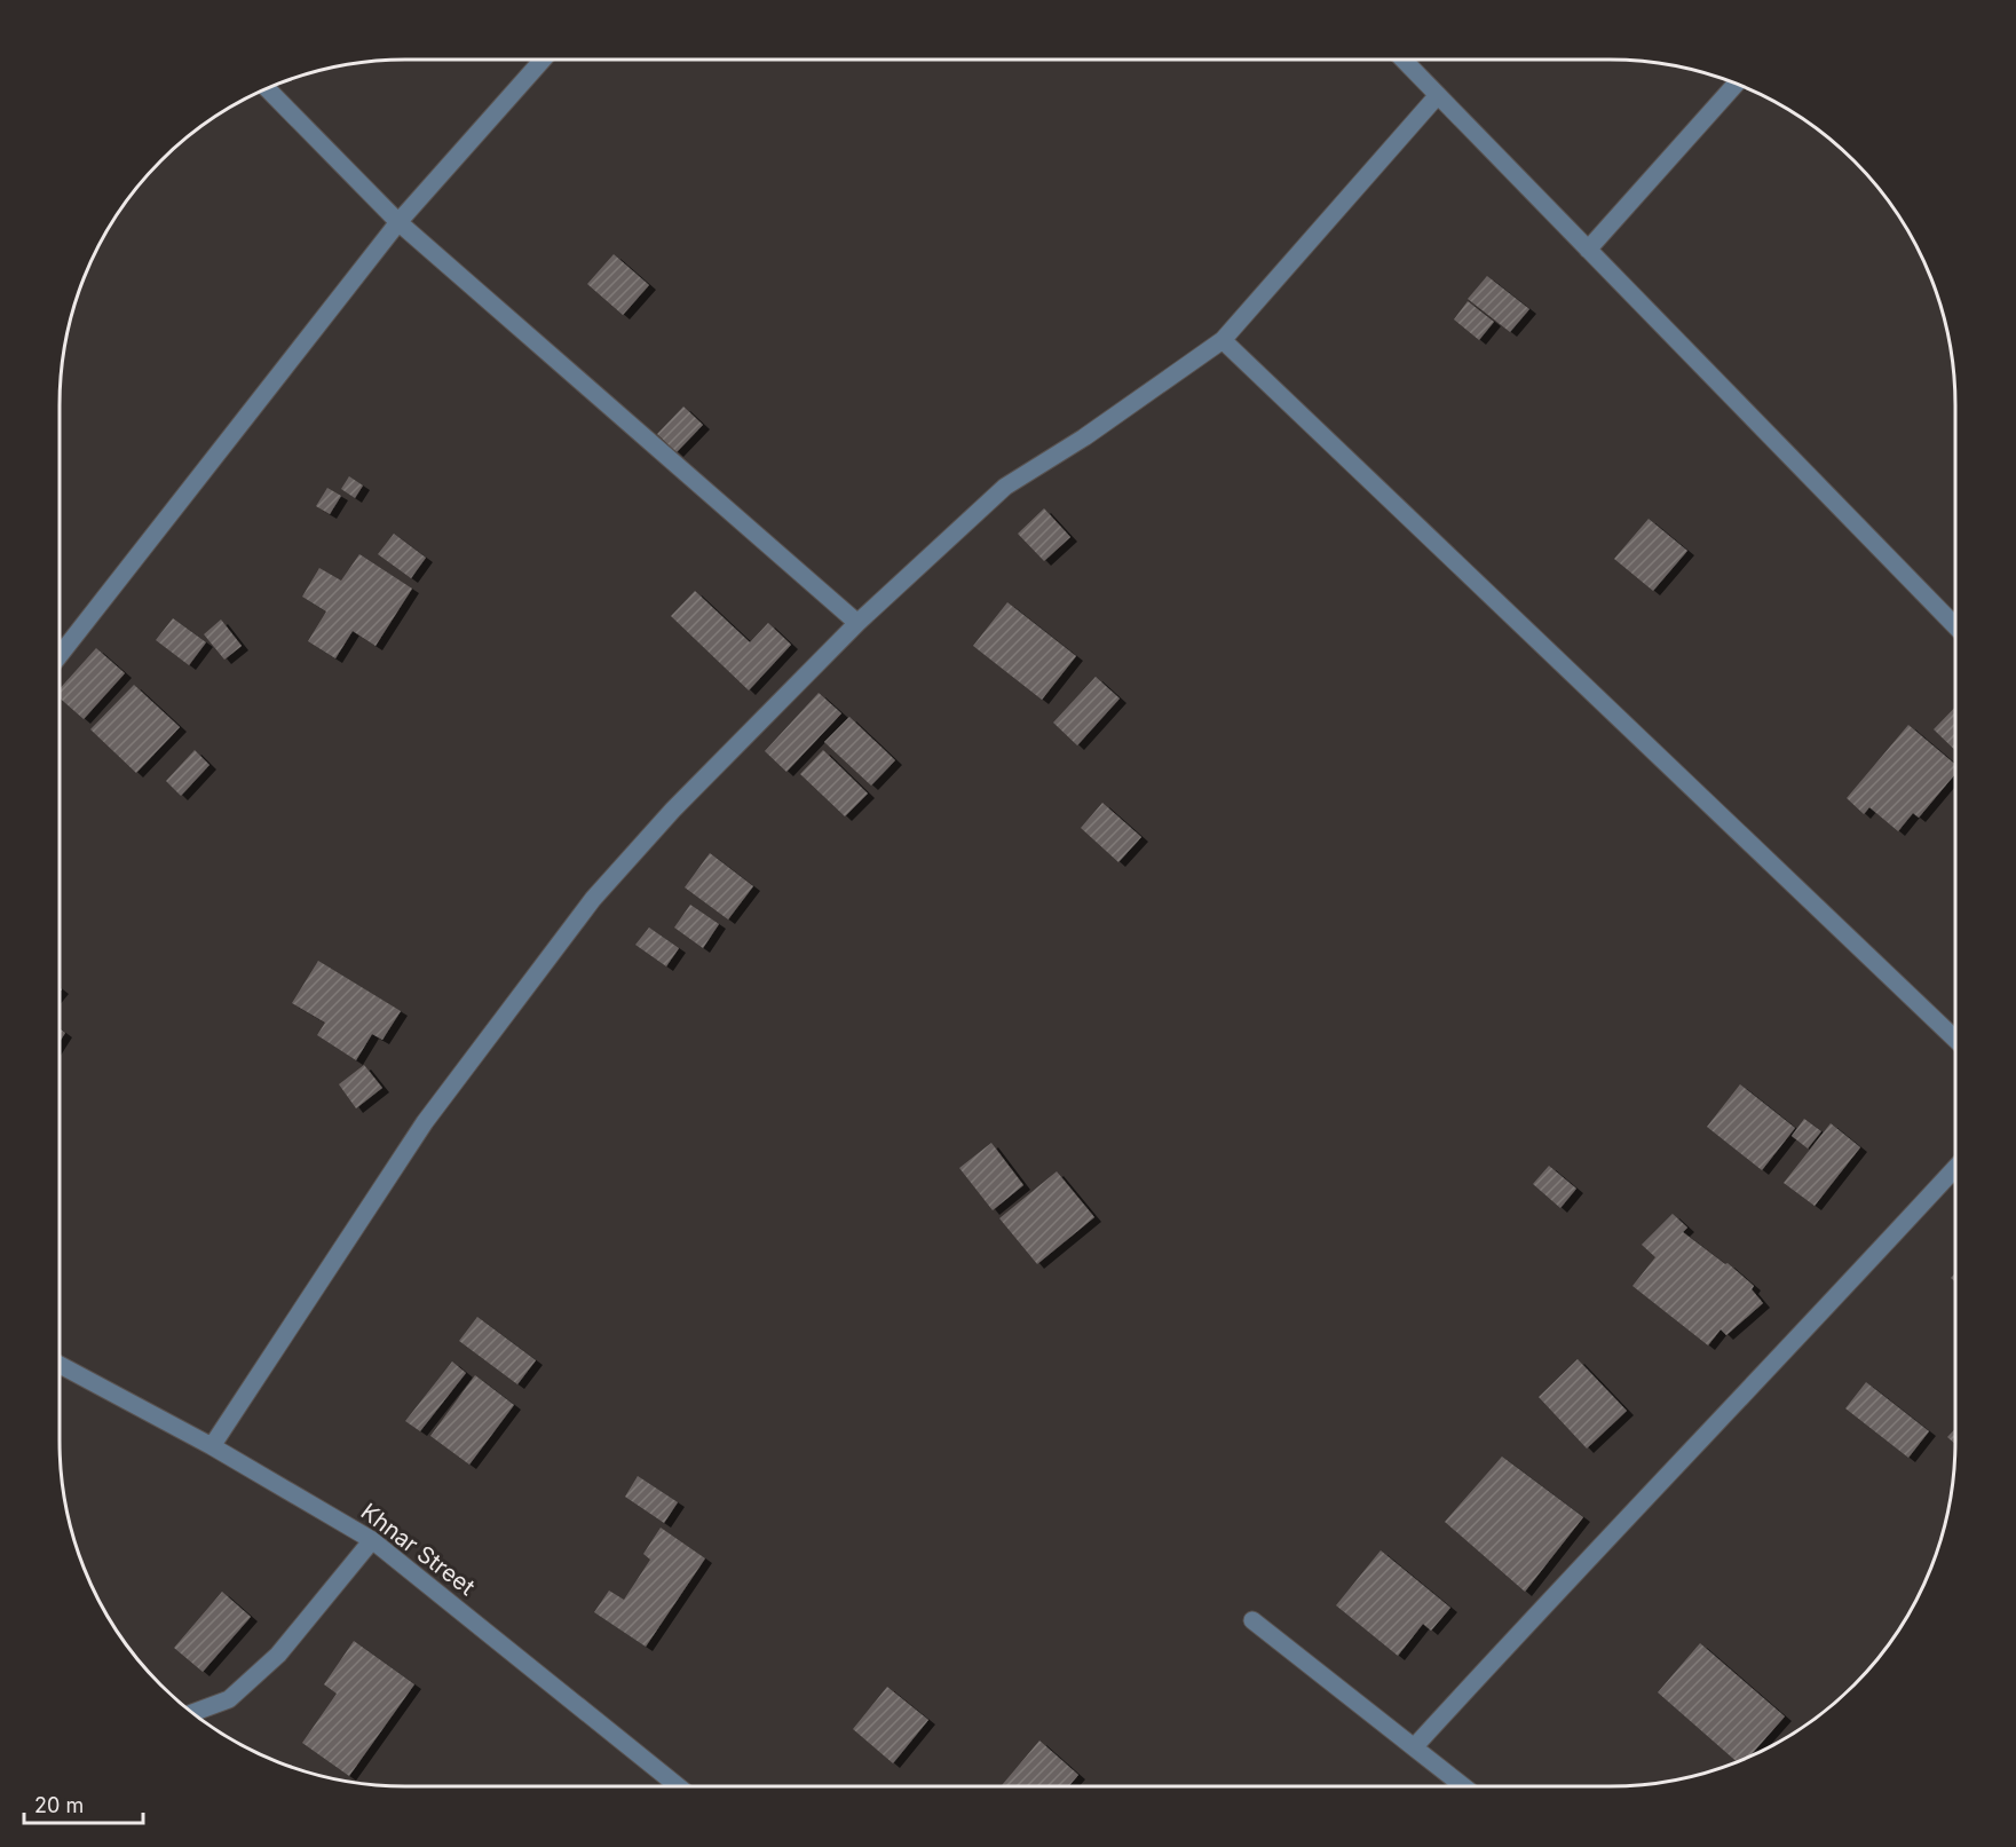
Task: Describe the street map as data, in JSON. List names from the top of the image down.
{
  "streets": {
    "street": ["Khnar Street"]
  },
  "scale_bar": "20 m"
}
